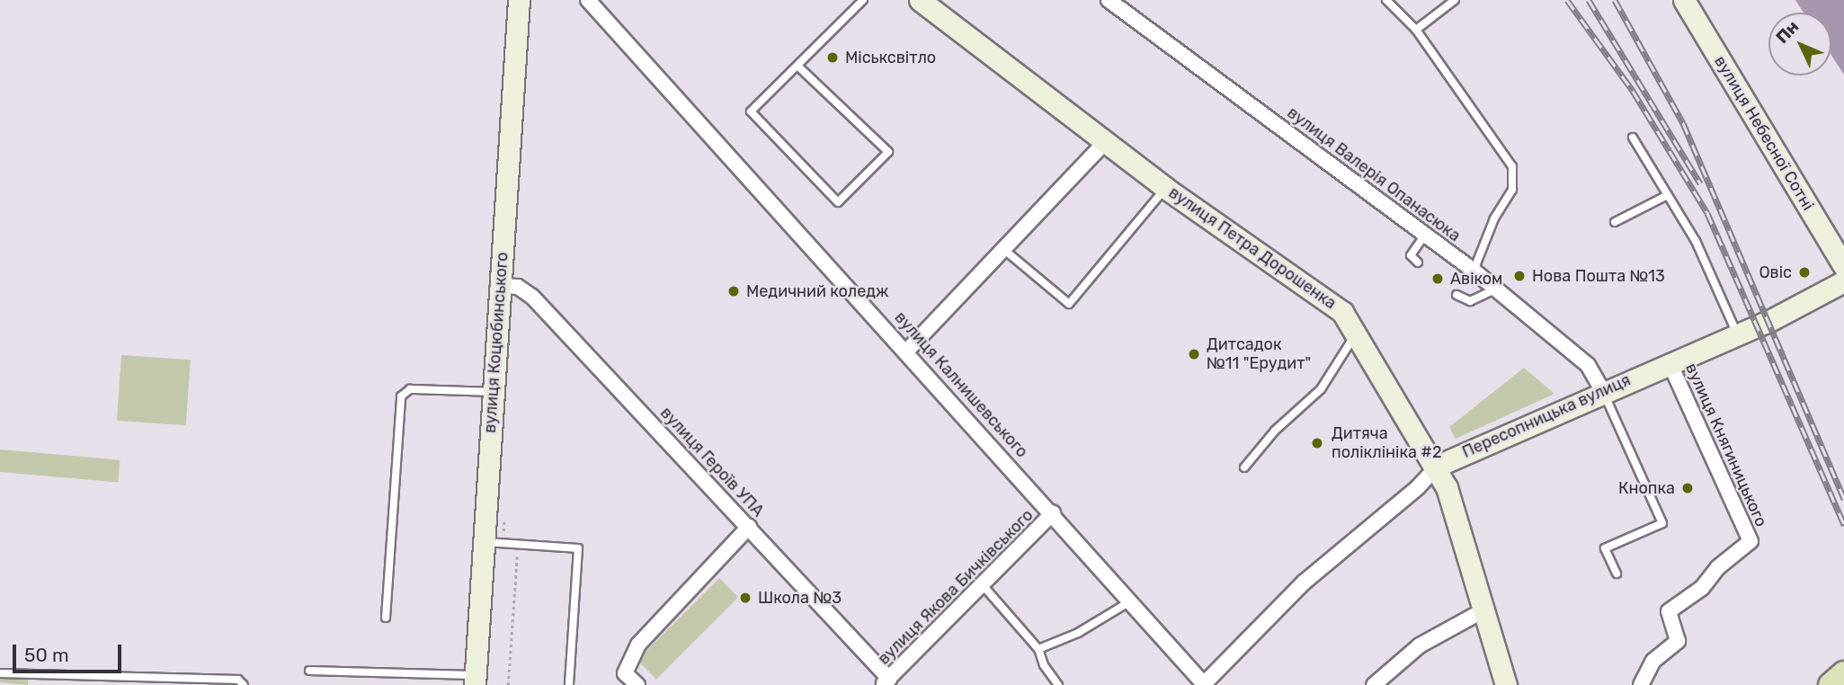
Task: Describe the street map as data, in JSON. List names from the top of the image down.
{
  "streets": {
    "street": [
      "вулиця Небесної Сотні",
      "вулиця Валерія Опанасюка",
      "вулиця Петра Дорошенка",
      "вулиця Коцюбинського",
      "вулиця Калнишевського",
      "Пересопницька вулиця",
      "вулиця Княгиницького",
      "вулиця Героїв УПА",
      "вулиця Якова Бичківського"
    ]
  },
  "crossings": [
    ["вулиця Валерія Опанасюка", "Пересопницька вулиця"],
    ["вулиця Петра Дорошенка", "Пересопницька вулиця"],
    ["вулиця Коцюбинського", "вулиця Героїв УПА"],
    ["вулиця Калнишевського", "Пересопницька вулиця"],
    ["вулиця Калнишевського", "вулиця Якова Бичківського"],
    ["Пересопницька вулиця", "вулиця Княгиницького"],
    ["вулиця Героїв УПА", "вулиця Якова Бичківського"]
  ],
  "places": [
    "Міськсвітло",
    "Овіс",
    "Нова Пошта №13",
    "Авіком",
    "Медичний коледж",
    "Дитсадок №11 \"Ерудит\"",
    "Дитяча поліклініка #2",
    "Кнопка",
    "Школа №3"
  ],
  "scale_bar": "50 m",
  "north": "top left"
}
